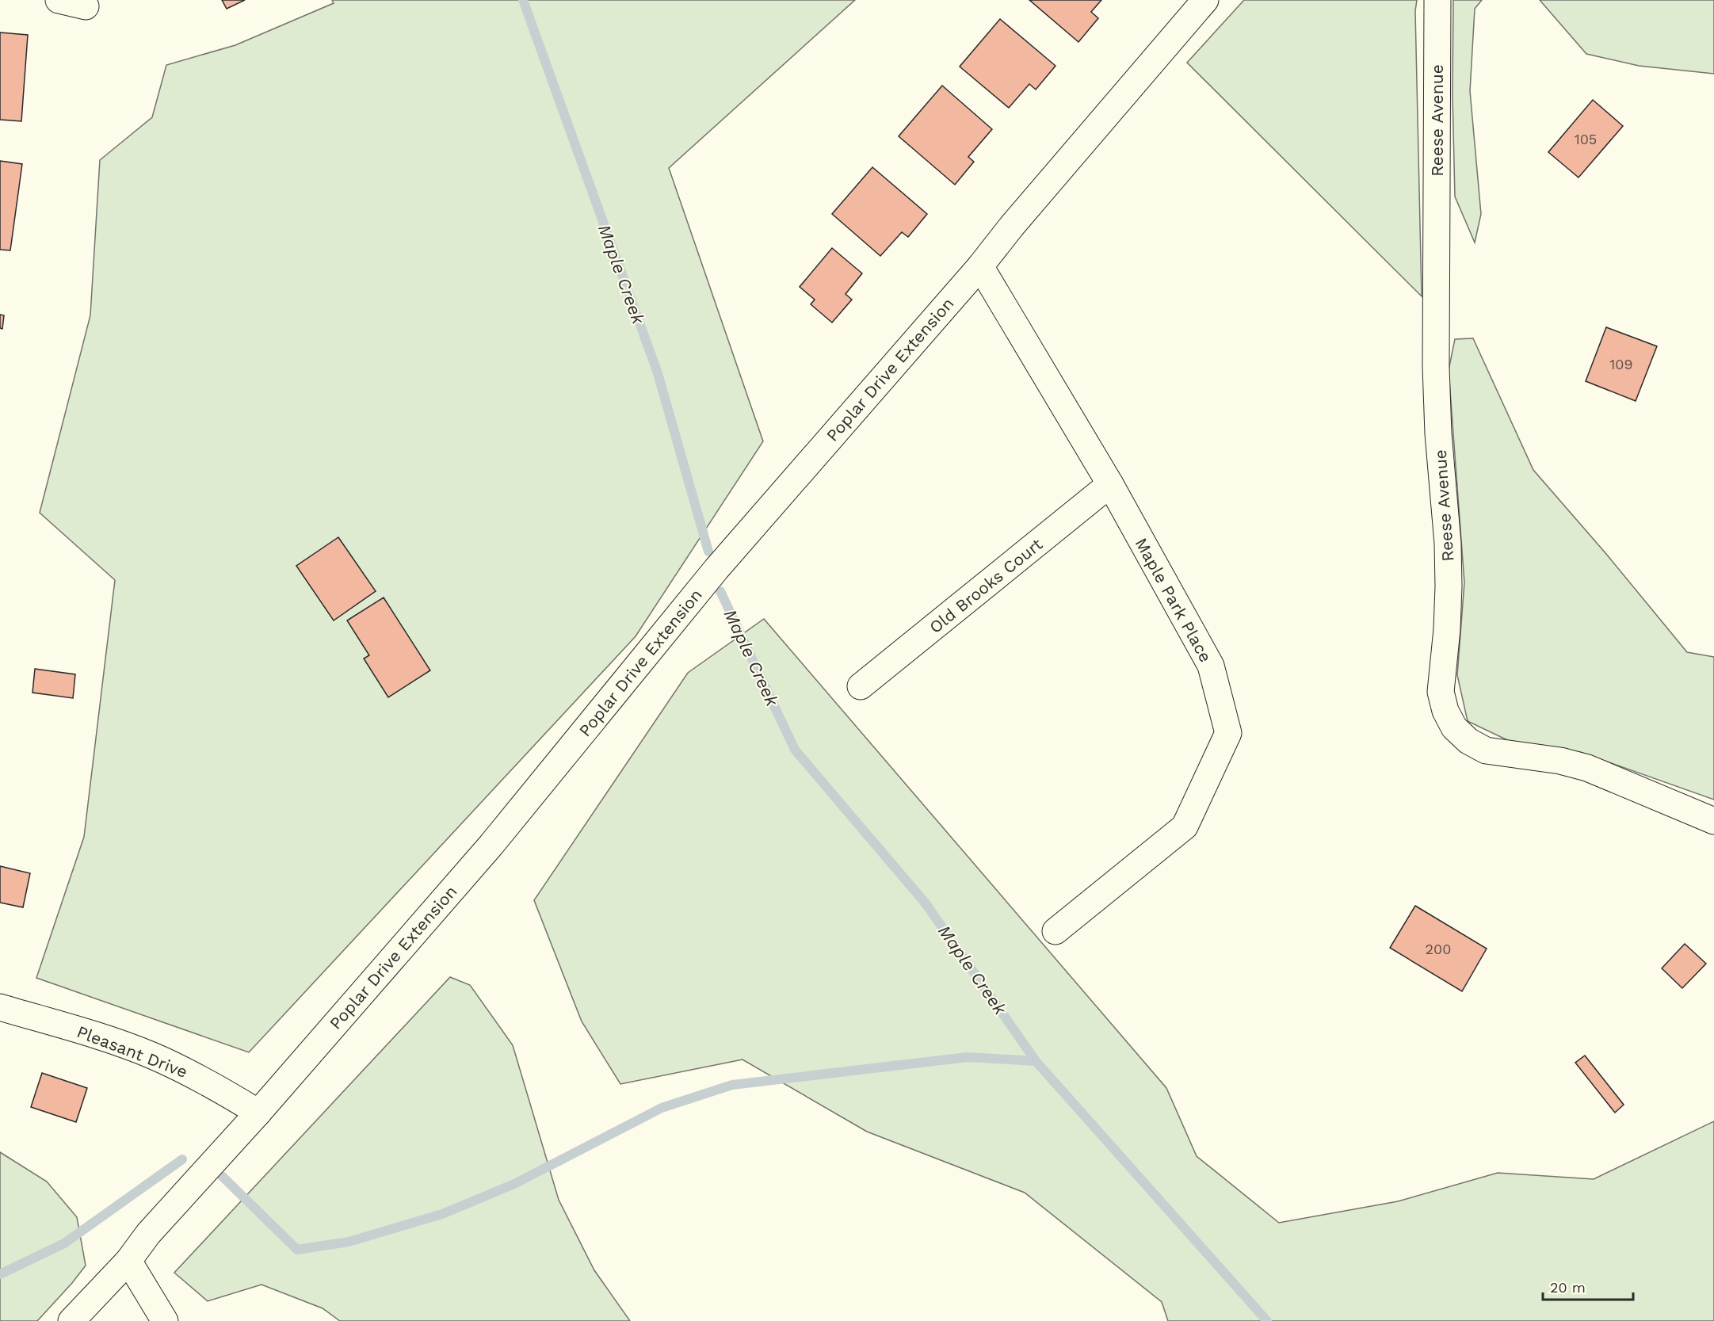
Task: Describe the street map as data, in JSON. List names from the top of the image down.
{
  "streets": {
    "street": [
      "Reese Avenue",
      "Poplar Drive Extension",
      "Old Brooks Court",
      "Maple Park Place",
      "Pleasant Drive"
    ]
  },
  "crossings": [
    ["Poplar Drive Extension", "Maple Park Place"],
    ["Poplar Drive Extension", "Pleasant Drive"],
    ["Old Brooks Court", "Maple Park Place"]
  ],
  "water": ["Maple Creek"],
  "house_numbers": ["105", "109", "200"],
  "scale_bar": "20 m"
}
